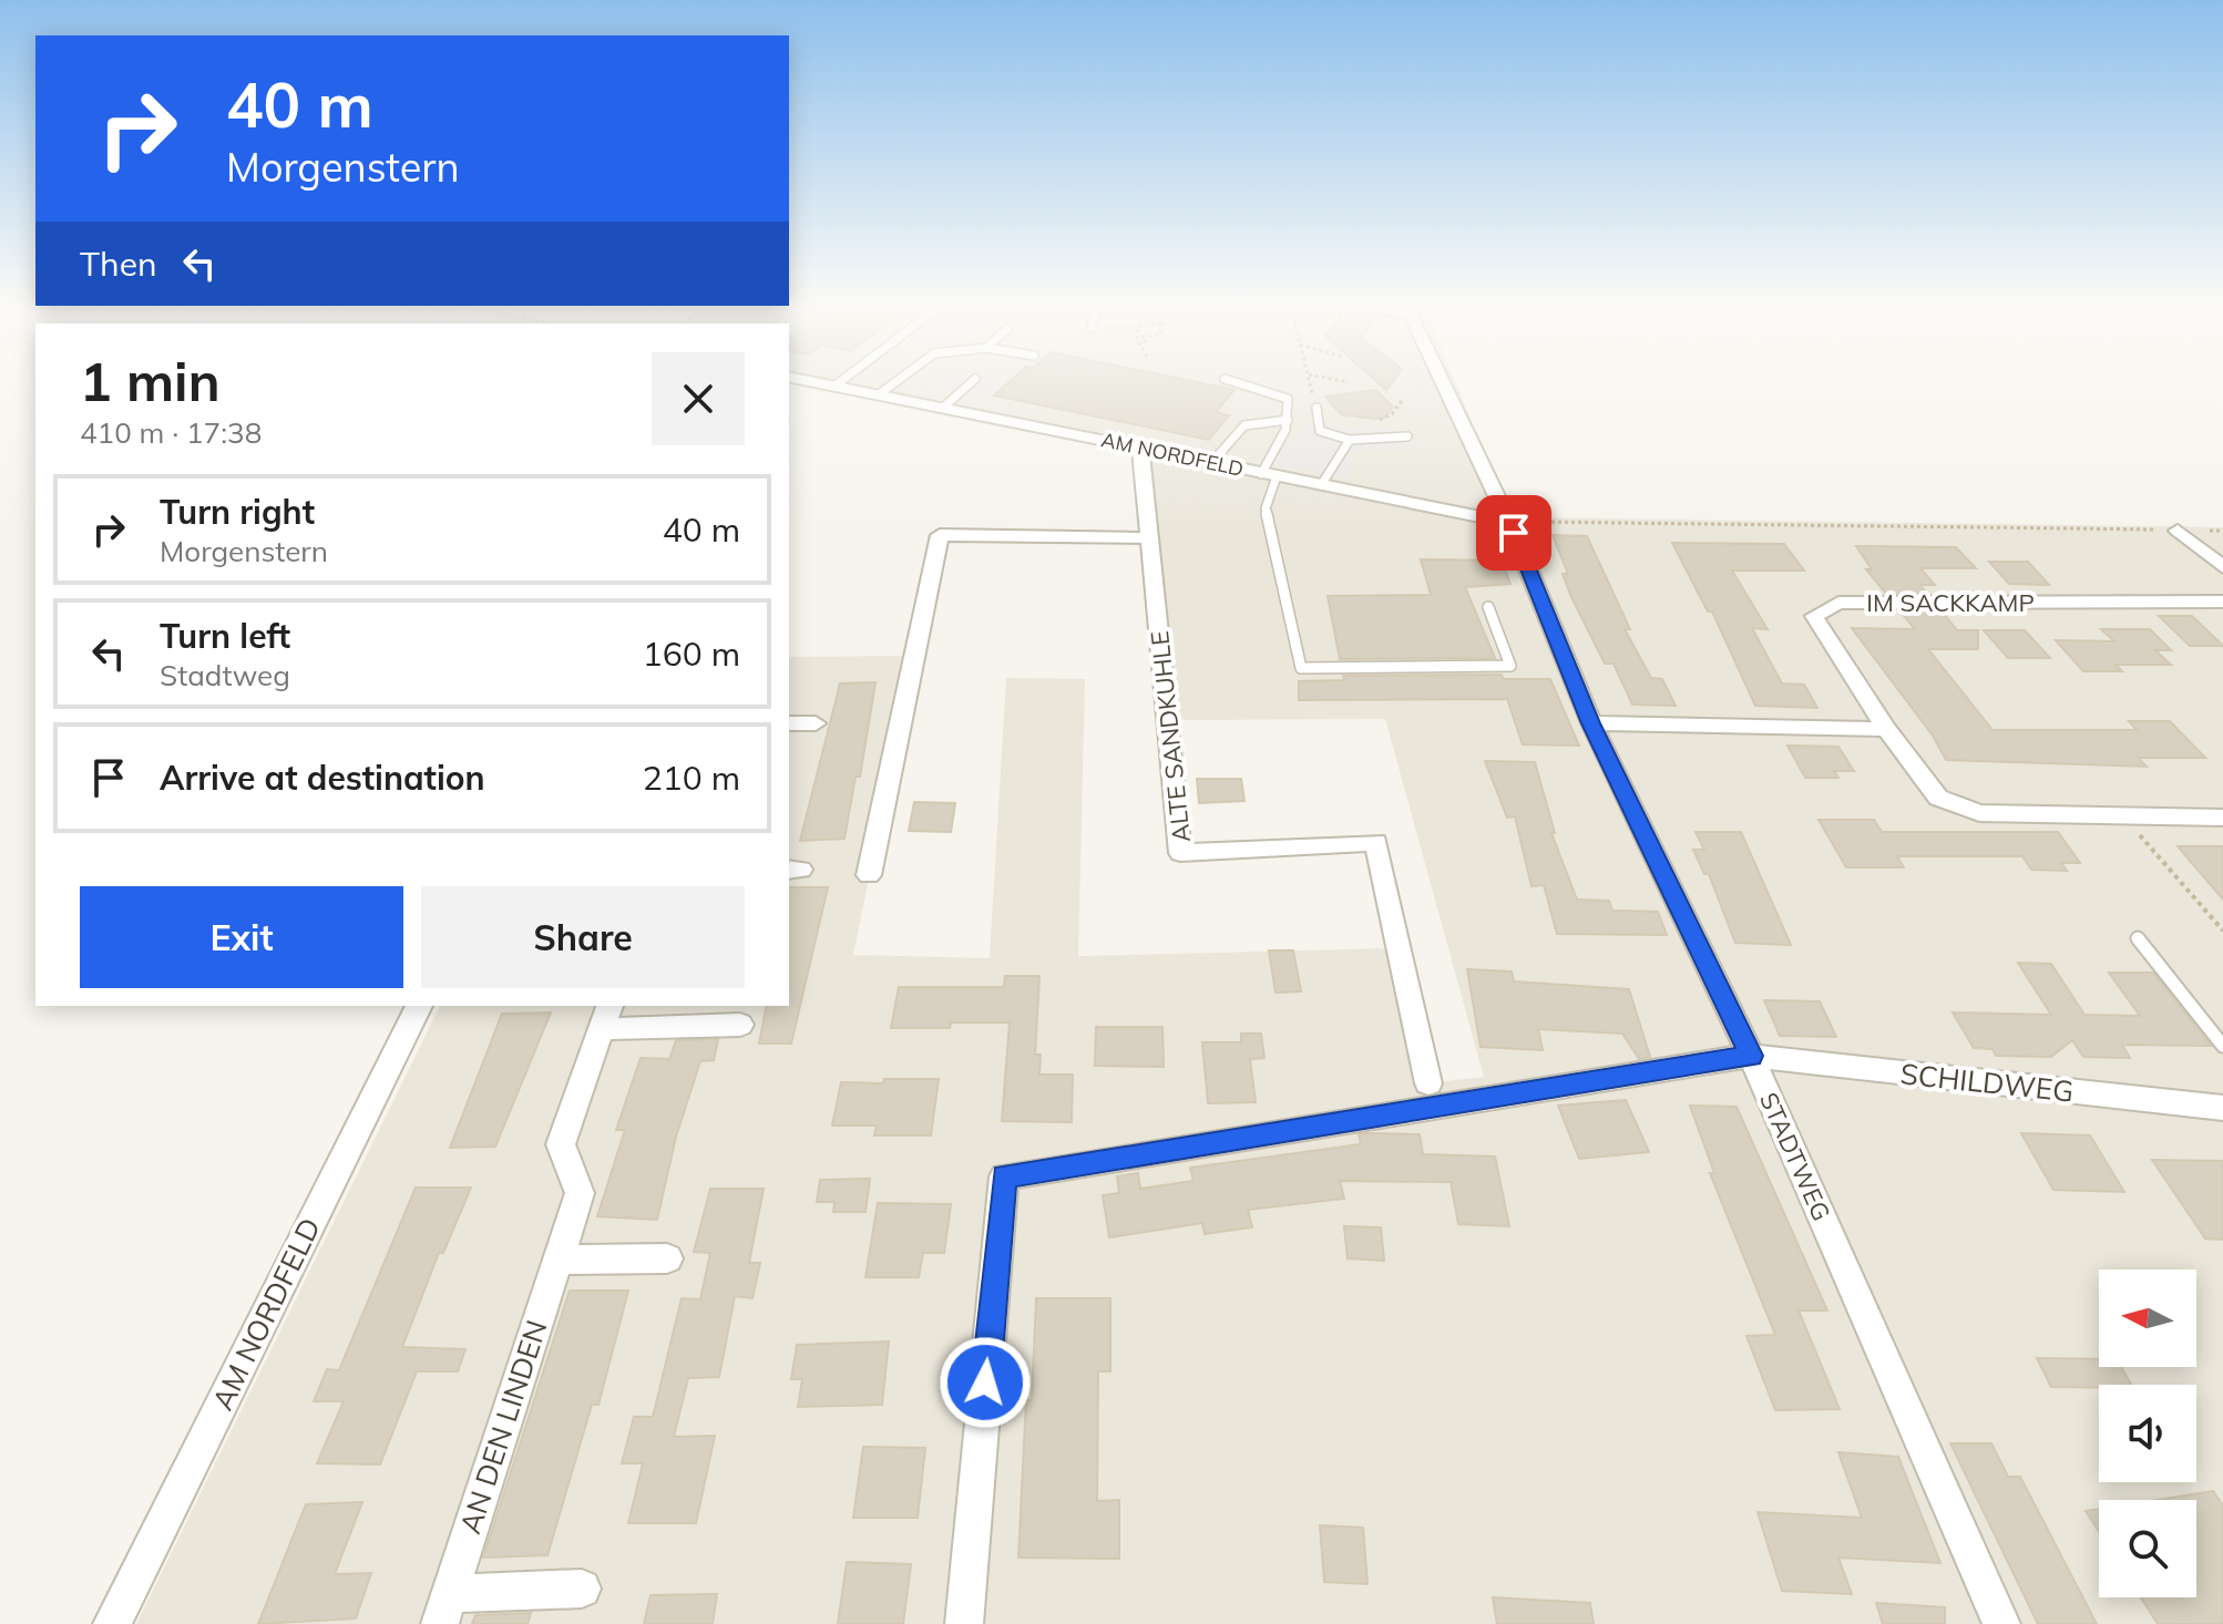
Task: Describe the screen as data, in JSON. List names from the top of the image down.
{
  "streets": {
    "street": [
      "AM NORDFELD",
      "IM SACKKAMP",
      "ALTE SANDKUHLE",
      "SCHILDWEG",
      "STADTWEG",
      "AN DEN LINDEN"
    ]
  },
  "crossings": [
    ["AM NORDFELD", "ALTE SANDKUHLE"],
    ["AM NORDFELD", "STADTWEG"],
    ["SCHILDWEG", "STADTWEG"]
  ],
  "north": "left",
  "page": {
    "turn": ["40 m", "Morgenstern"],
    "then": "Then",
    "heading": ["1 min", "410 m · 17:38"],
    "list": [
      {
        "name": "Turn right",
        "note": "Morgenstern",
        "value": "40 m"
      },
      {
        "name": "Turn left",
        "note": "Stadtweg",
        "value": "160 m"
      },
      {
        "name": "Arrive at destination",
        "value": "210 m"
      }
    ],
    "buttons": ["Exit", "Share"]
  }
}
